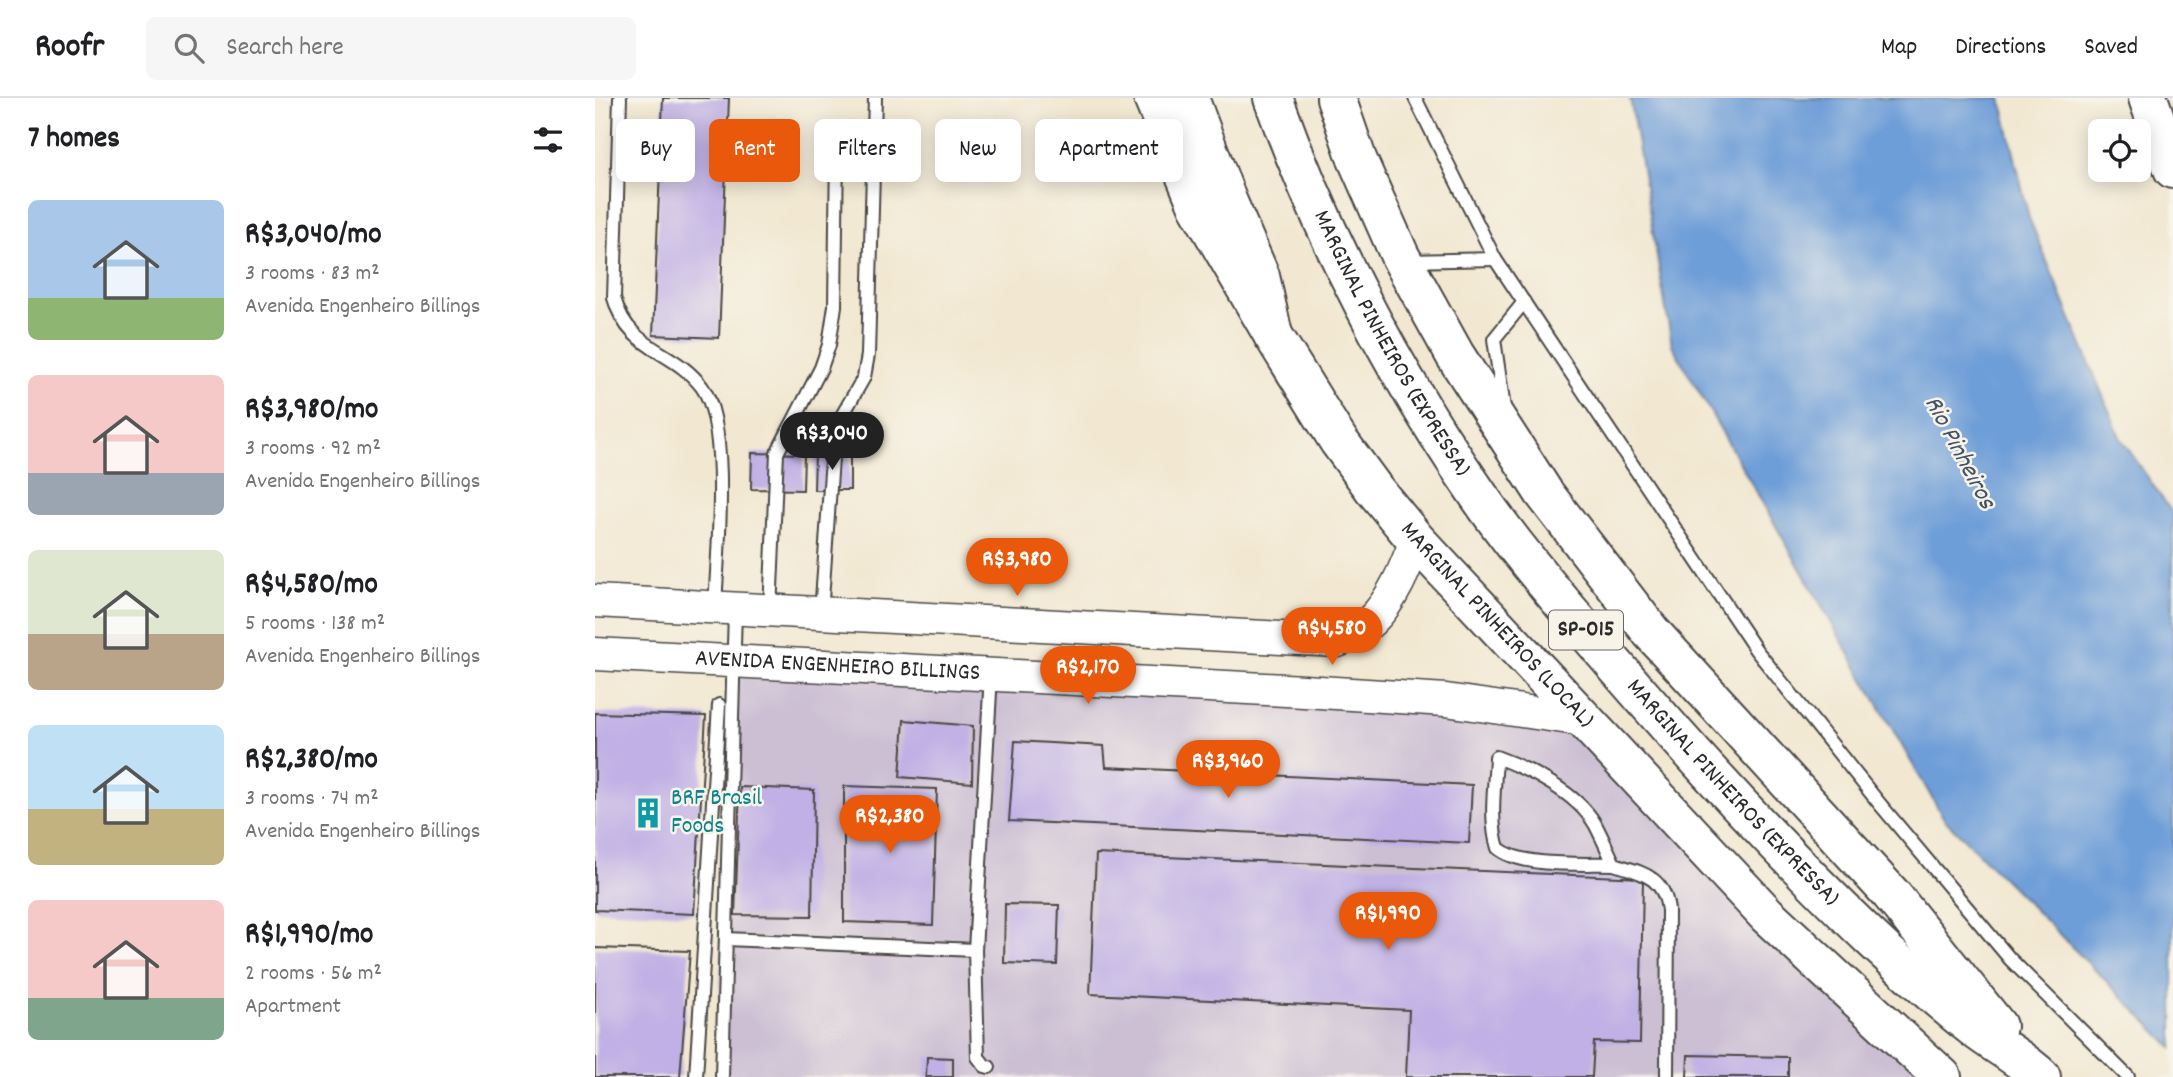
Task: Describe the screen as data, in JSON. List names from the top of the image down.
{
  "streets": {
    "highway": ["MARGINAL PINHEIROS (EXPRESSA)", "MARGINAL PINHEIROS (LOCAL)", "SP-015"],
    "street": ["AVENIDA ENGENHEIRO BILLINGS"]
  },
  "crossings": [
    ["MARGINAL PINHEIROS (LOCAL)", "AVENIDA ENGENHEIRO BILLINGS"]
  ],
  "water": ["Rio Pinheiros"],
  "places": {
    "building": ["BRF Brasil Foods"]
  },
  "page": {
    "header": "Roofr",
    "search": "Search here",
    "nav": ["Map", "Directions", "Saved"],
    "heading": "7 homes",
    "chip": [
      "Buy",
      "Rent",
      "Filters",
      "New",
      "Apartment"
    ],
    "list": [
      {
        "name": "R$3,040/mo",
        "note": "3 rooms · 83 m² · Avenida Engenheiro Billings"
      },
      {
        "name": "R$3,980/mo",
        "note": "3 rooms · 92 m² · Avenida Engenheiro Billings"
      },
      {
        "name": "R$4,580/mo",
        "note": "5 rooms · 138 m² · Avenida Engenheiro Billings"
      },
      {
        "name": "R$2,380/mo",
        "note": "3 rooms · 74 m² · Avenida Engenheiro Billings"
      },
      {
        "name": "R$1,990/mo",
        "note": "2 rooms · 56 m² · Apartment"
      }
    ],
    "price": [
      "R$3,040",
      "R$3,980",
      "R$4,580",
      "R$2,170",
      "R$3,960",
      "R$2,380",
      "R$1,990"
    ]
  }
}
